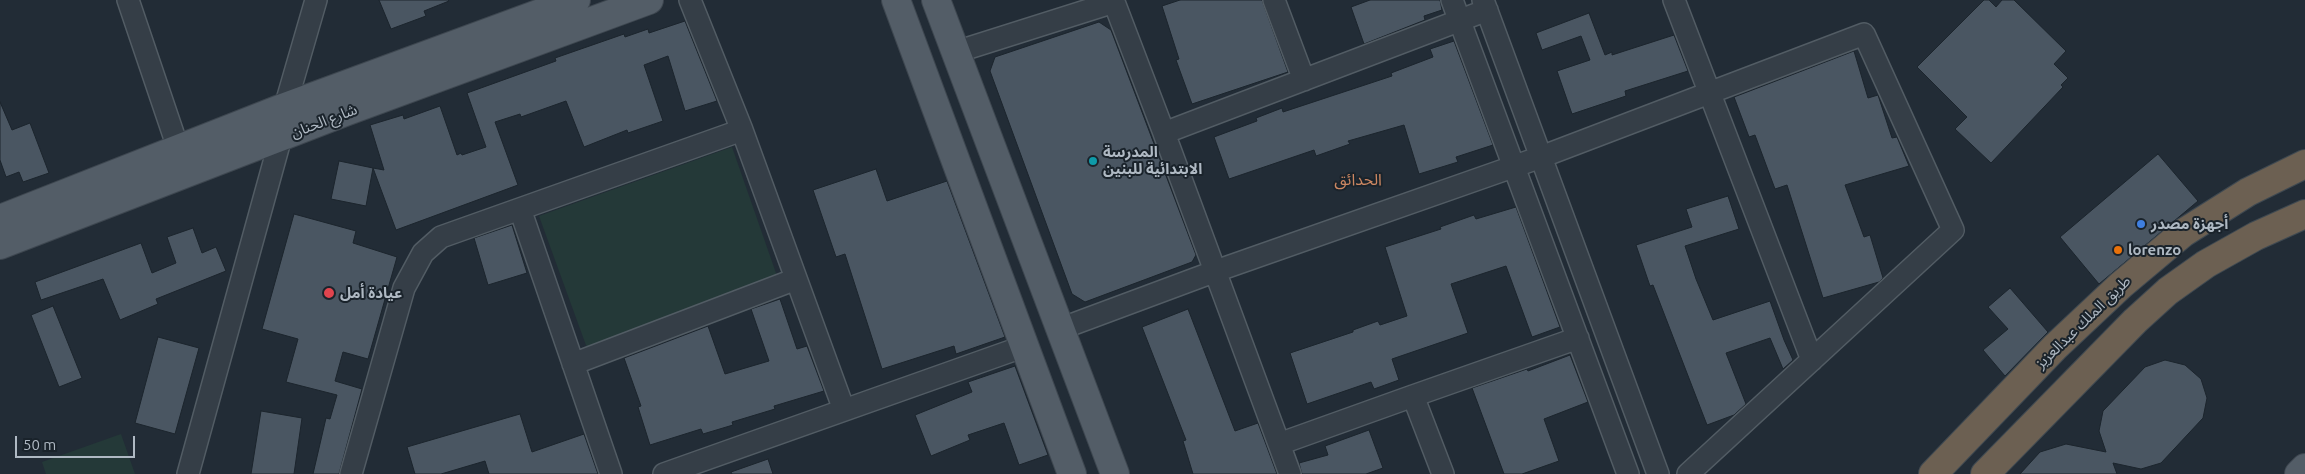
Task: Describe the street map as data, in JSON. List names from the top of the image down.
{
  "streets": {
    "highway": ["طريق الملك عبدالعزيز"],
    "main road": ["شارع الحنان"]
  },
  "districts": ["الحدائق"],
  "places": [
    "المدرسة الابتدائية للبنين",
    "أجهزة مصدر",
    "lorenzo",
    "عيادة أمل"
  ],
  "scale_bar": "50 m"
}
